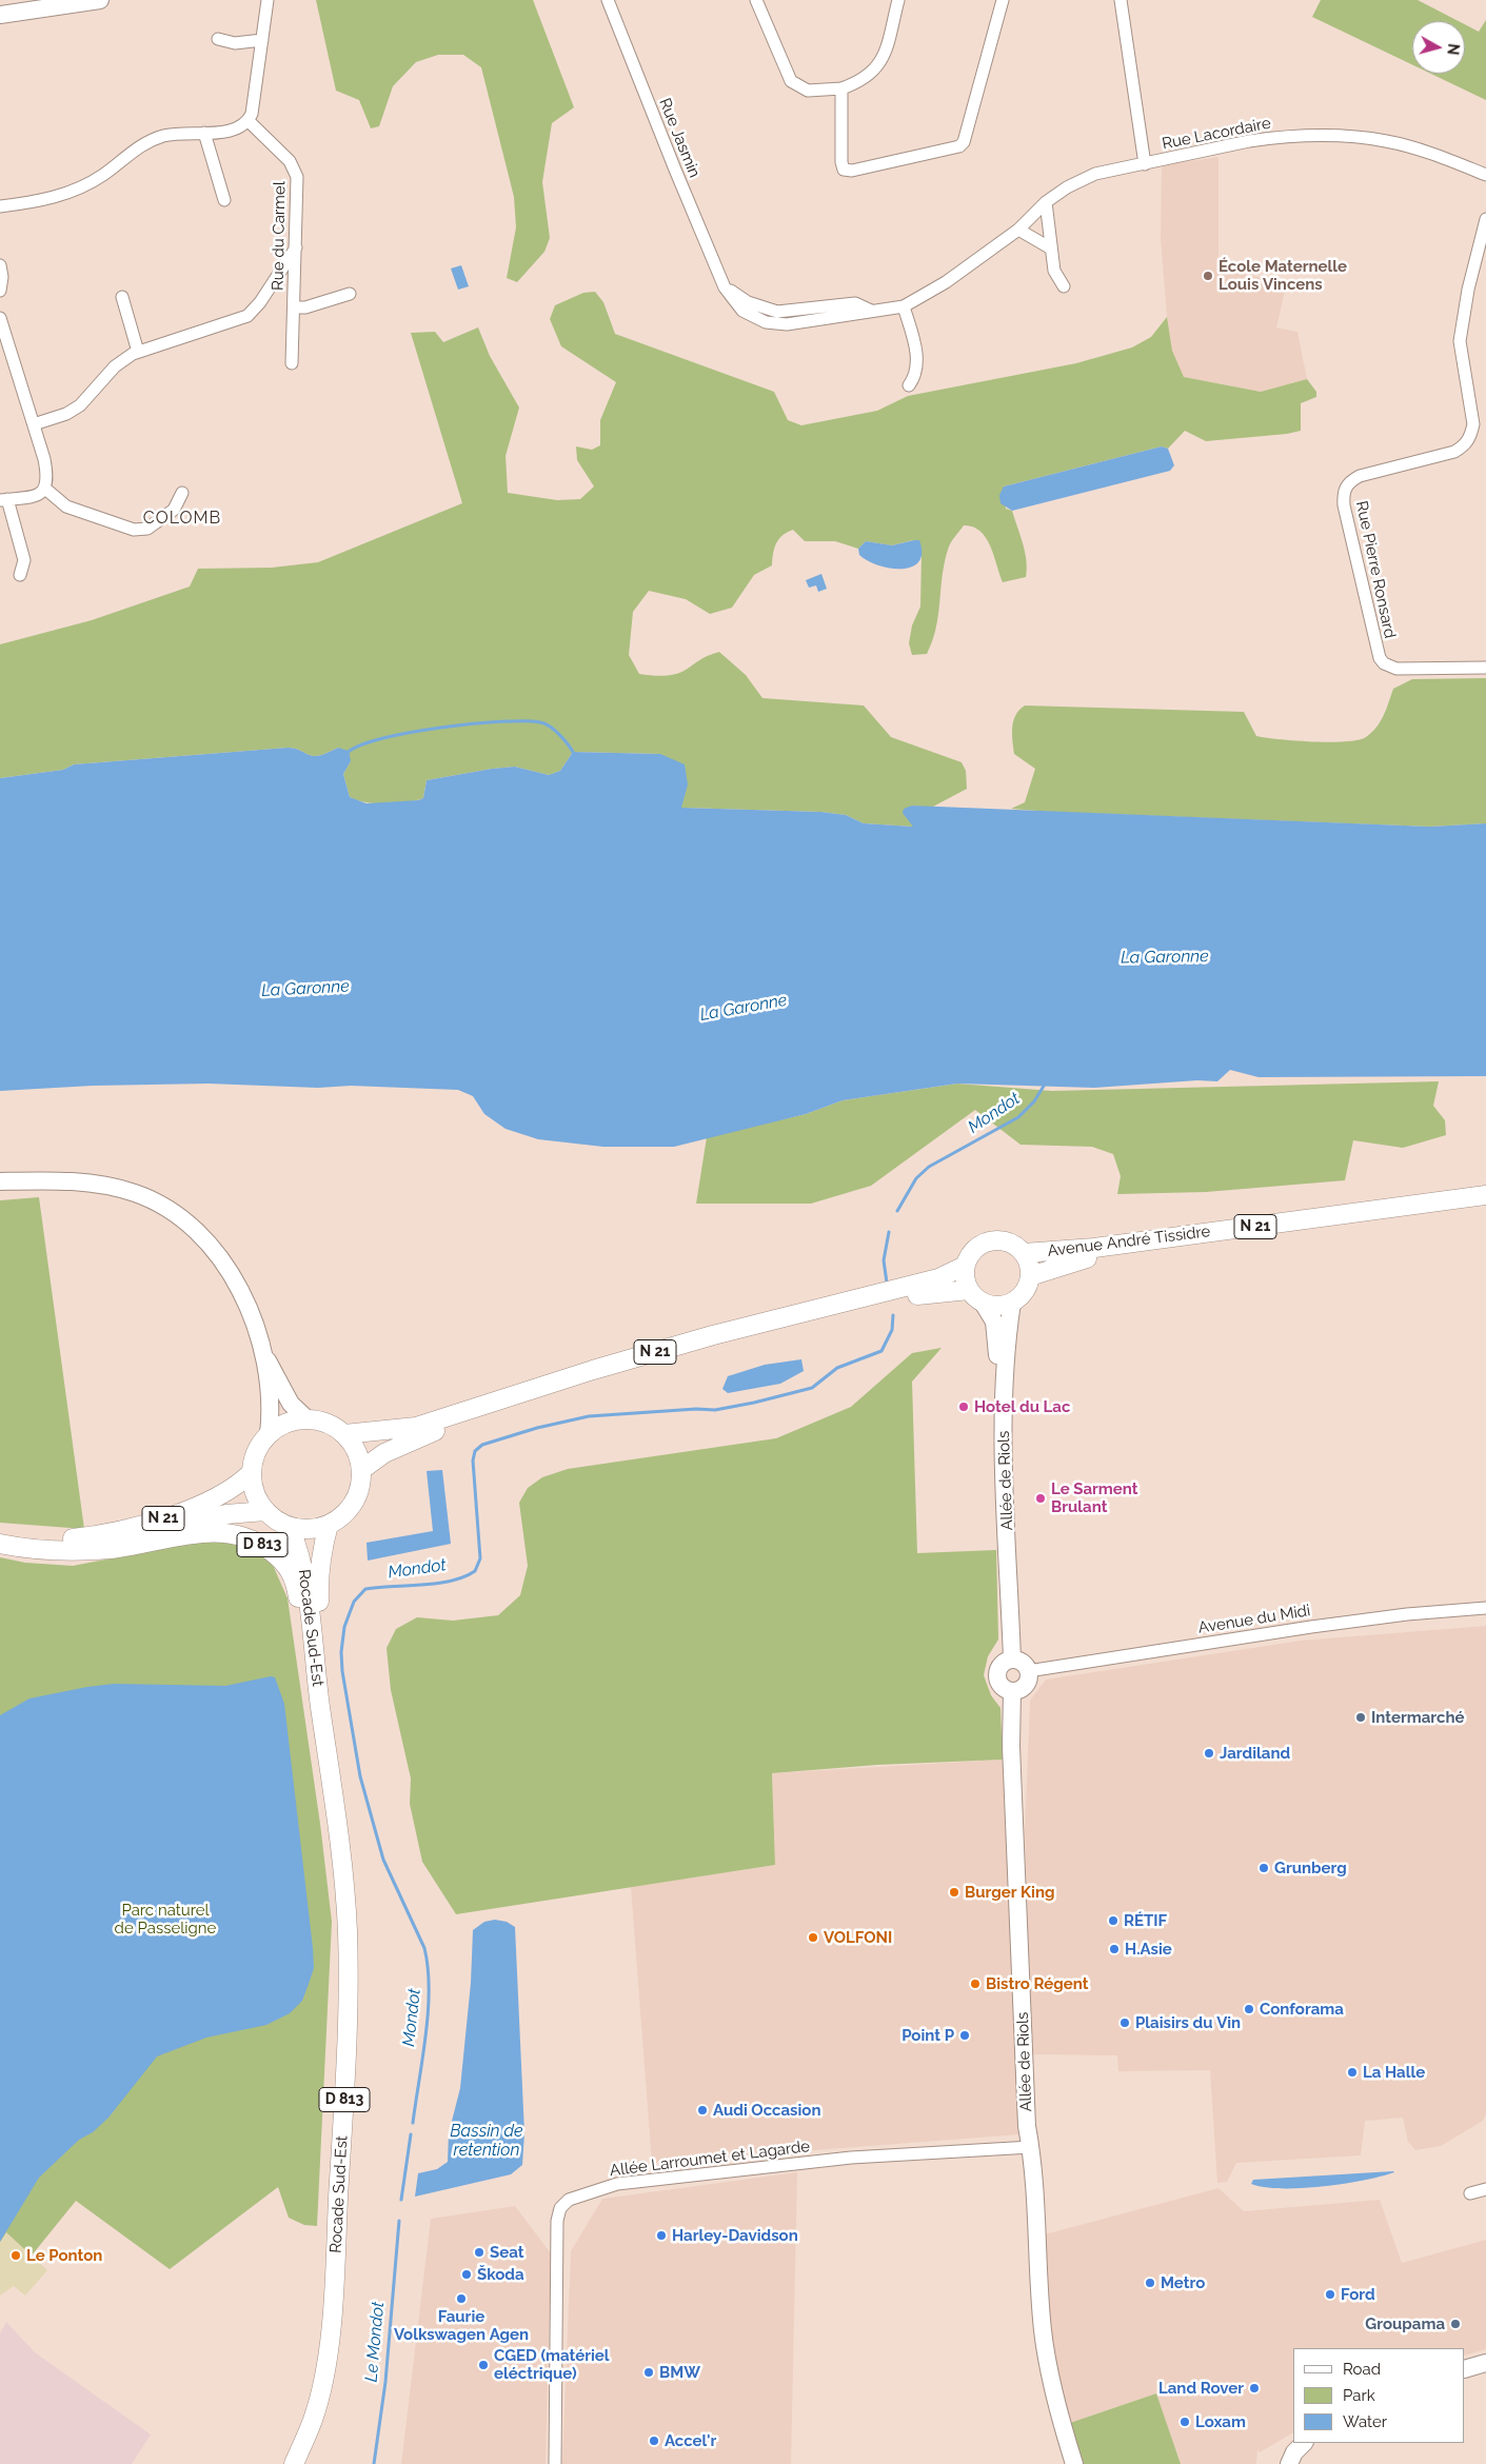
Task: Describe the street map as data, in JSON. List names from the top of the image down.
{
  "streets": {
    "main road": [
      "N 21",
      "Avenue André Tissidre",
      "D 813",
      "Rocade Sud-Est"
    ],
    "street": [
      "Rue Lacordaire",
      "Rue Jasmin",
      "Rue du Carmel",
      "Rue Pierre Ronsard",
      "Allée de Riols",
      "Avenue du Midi",
      "Allée Larroumet et Lagarde"
    ]
  },
  "crossings": [
    ["Rue Lacordaire", "Rue Jasmin"],
    ["N 21", "Avenue André Tissidre"],
    ["N 21", "Allée de Riols"],
    ["N 21", "D 813"],
    ["N 21", "Rocade Sud-Est"],
    ["Avenue André Tissidre", "Allée de Riols"],
    ["Allée de Riols", "Avenue du Midi"],
    ["Allée de Riols", "Allée Larroumet et Lagarde"],
    ["D 813", "Rocade Sud-Est"]
  ],
  "districts": ["COLOMB"],
  "water": [
    "La Garonne",
    "Mondot",
    "Bassin de retention",
    "Le Mondot"
  ],
  "parks": ["Parc naturel de Passeligne"],
  "places": [
    "École Maternelle Louis Vincens",
    "Hotel du Lac",
    "Le Sarment Brulant",
    "Intermarché",
    "Jardiland",
    "Grunberg",
    "Burger King",
    "RÉTIF",
    "VOLFONI",
    "H.Asie",
    "Bistro Régent",
    "Conforama",
    "Plaisirs du Vin",
    "Point P",
    "La Halle",
    "Audi Occasion",
    "Harley-Davidson",
    "Seat",
    "Le Ponton",
    "Škoda",
    "Metro",
    "Ford",
    "Faurie Volkswagen Agen",
    "Groupama",
    "CGED (matériel eléctrique)",
    "BMW",
    "Land Rover",
    "Loxam",
    "Accel'r"
  ],
  "legend": ["Road", "Park", "Water"],
  "north": "right"
}
